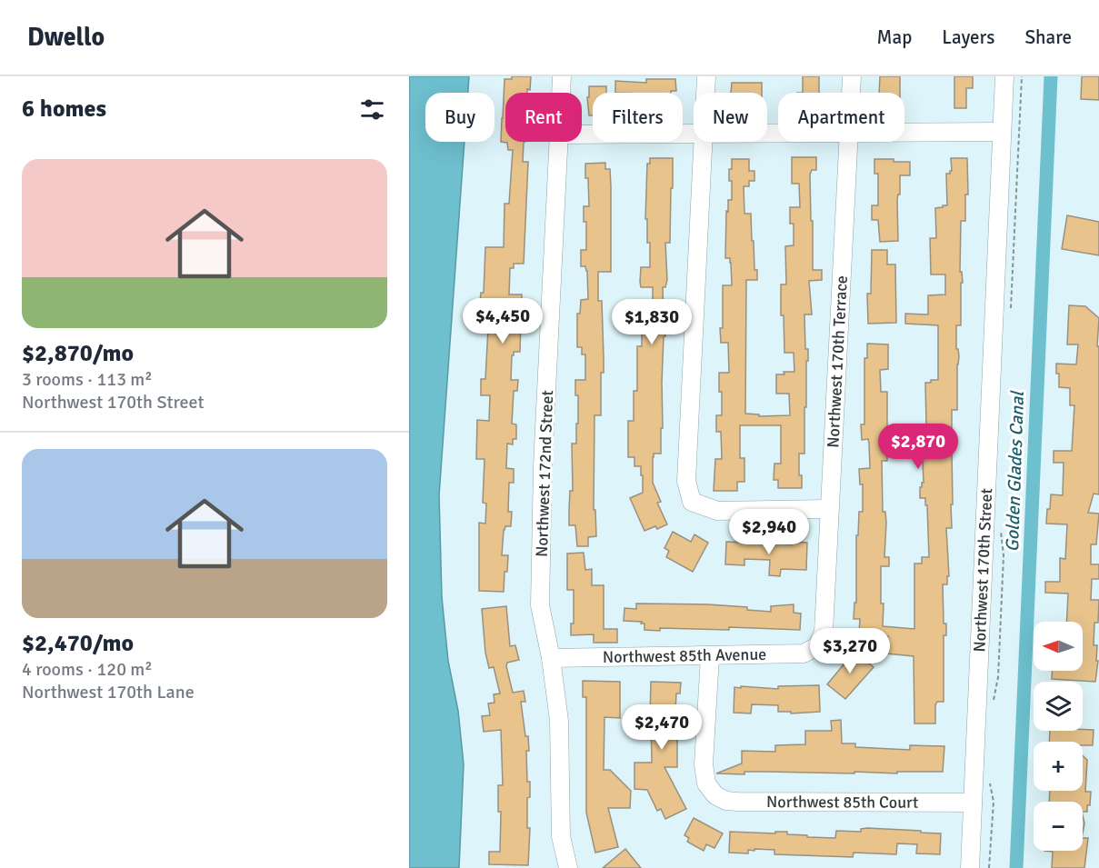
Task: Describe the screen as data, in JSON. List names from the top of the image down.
{
  "streets": {
    "street": [
      "Northwest 170th Terrace",
      "Northwest 172nd Street",
      "Northwest 170th Street",
      "Northwest 85th Avenue",
      "Northwest 85th Court"
    ]
  },
  "crossings": [
    ["Northwest 170th Terrace", "Northwest 85th Avenue"],
    ["Northwest 172nd Street", "Northwest 85th Avenue"],
    ["Northwest 170th Street", "Northwest 85th Court"],
    ["Northwest 85th Avenue", "Northwest 85th Court"]
  ],
  "water": ["Golden Glades Canal"],
  "north": "left",
  "page": {
    "header": "Dwello",
    "nav": ["Map", "Layers", "Share"],
    "heading": "6 homes",
    "chip": [
      "Buy",
      "Rent",
      "Filters",
      "New",
      "Apartment"
    ],
    "list": [
      {
        "name": "$2,870/mo",
        "note": "3 rooms · 113 m² · Northwest 170th Street"
      },
      {
        "name": "$2,470/mo",
        "note": "4 rooms · 120 m² · Northwest 170th Lane"
      }
    ],
    "price": [
      "$4,450",
      "$1,830",
      "$2,870",
      "$2,940",
      "$3,270",
      "$2,470"
    ],
    "map_buttons": ["+", "−"]
  }
}
